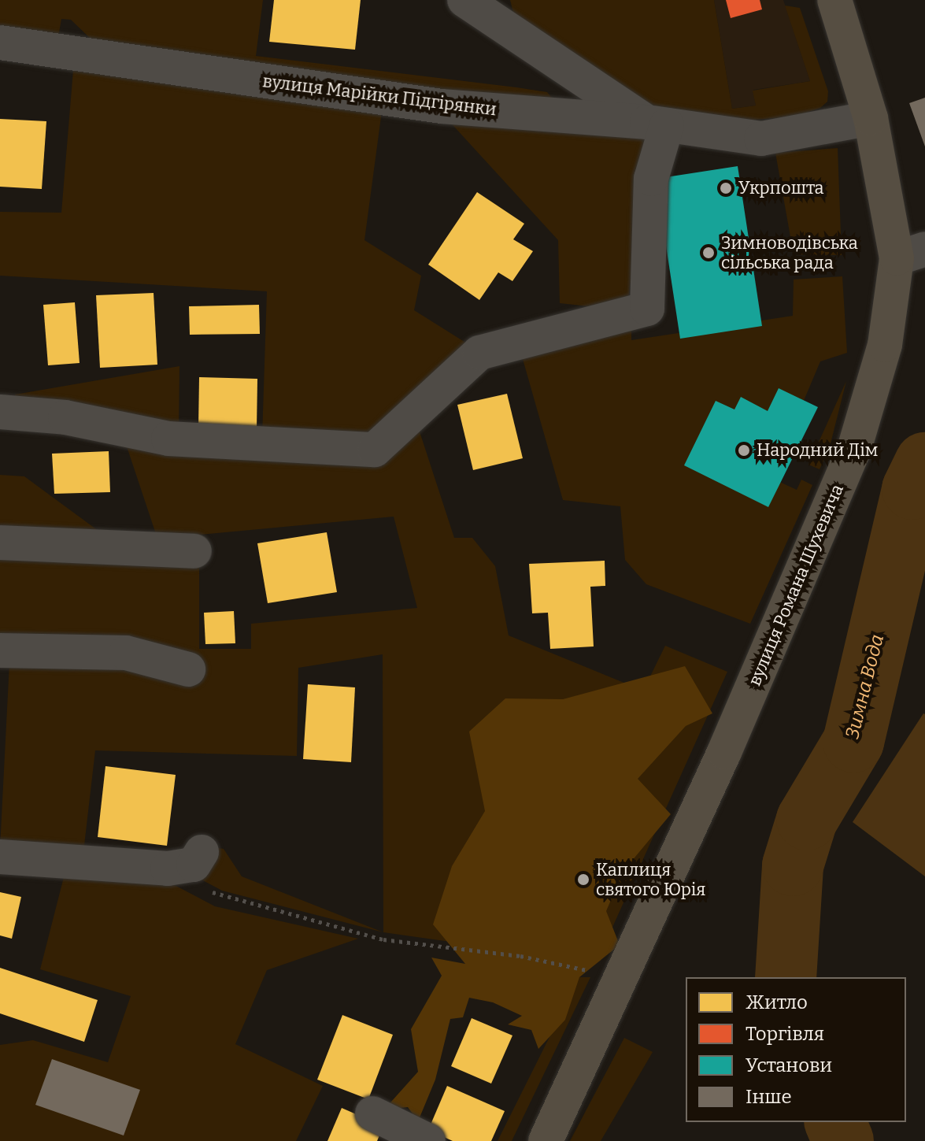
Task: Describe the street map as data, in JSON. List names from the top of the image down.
{
  "streets": {
    "main road": ["вулиця Романа Шухевича"],
    "street": ["вулиця Марійки Підгірянки"]
  },
  "crossings": [
    ["вулиця Марійки Підгірянки", "вулиця Романа Шухевича"]
  ],
  "water": ["Зимна Вода"],
  "places": [
    "Укрпошта",
    "Зимноводівська сільська рада",
    "Народний Дім",
    "Каплиця святого Юрія"
  ],
  "legend": [
    "Житло",
    "Торгівля",
    "Установи",
    "Інше"
  ]
}
